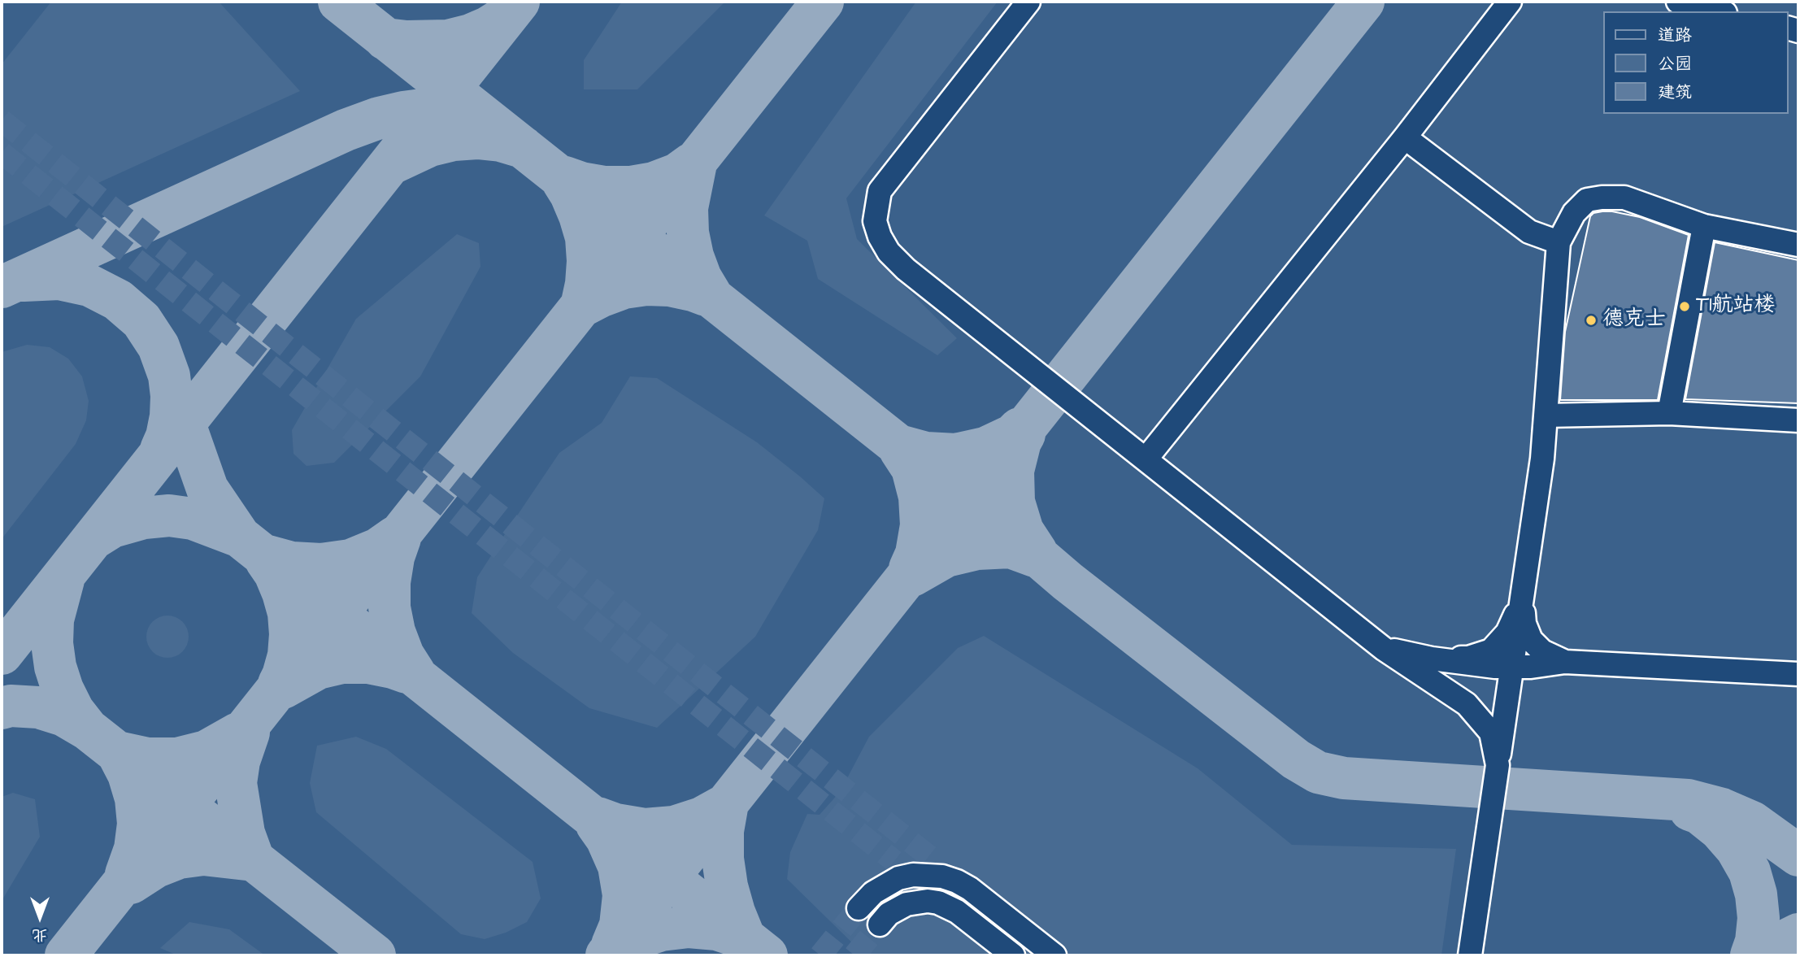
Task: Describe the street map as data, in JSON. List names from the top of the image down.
{
  "places": ["T1航站楼", "德克士"],
  "legend": ["道路", "公园", "建筑"],
  "north": "bottom"
}
